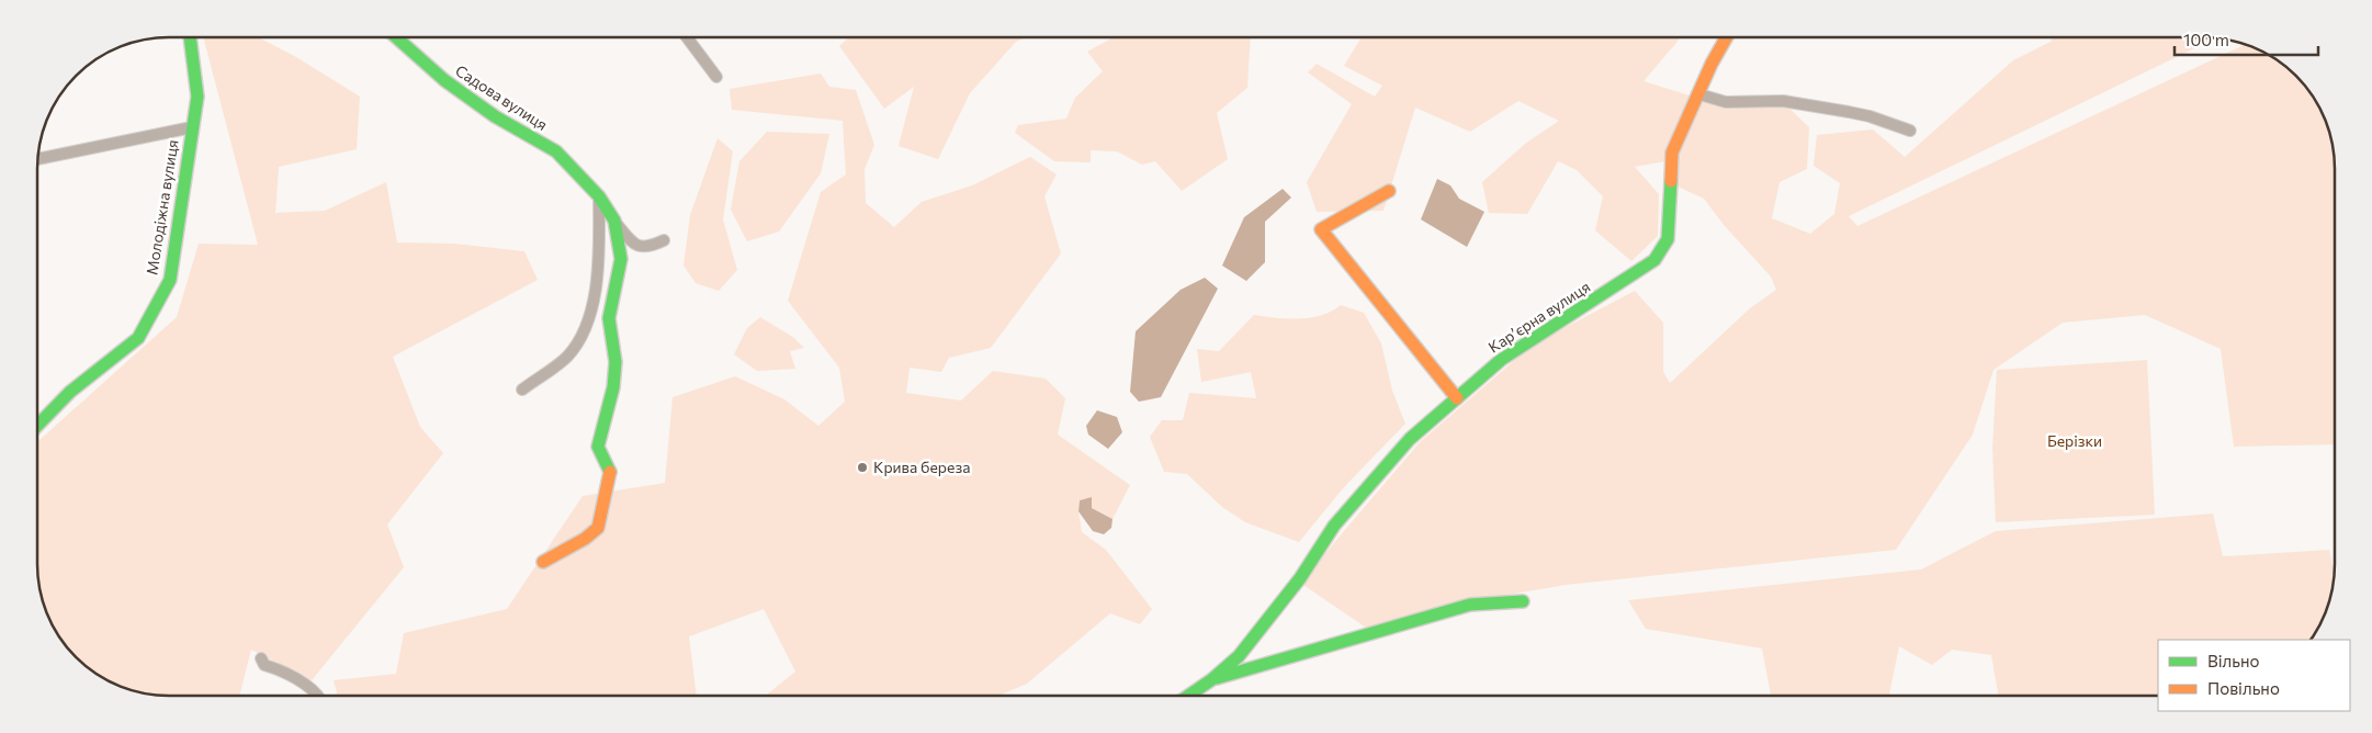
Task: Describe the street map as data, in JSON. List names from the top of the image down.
{
  "streets": {
    "street": ["Садова вулиця", "Молодіжна вулиця", "Карʼєрна вулиця"]
  },
  "parks": ["Берізки"],
  "places": ["Крива береза"],
  "legend": ["Вільно", "Повільно"],
  "scale_bar": "100 m"
}
